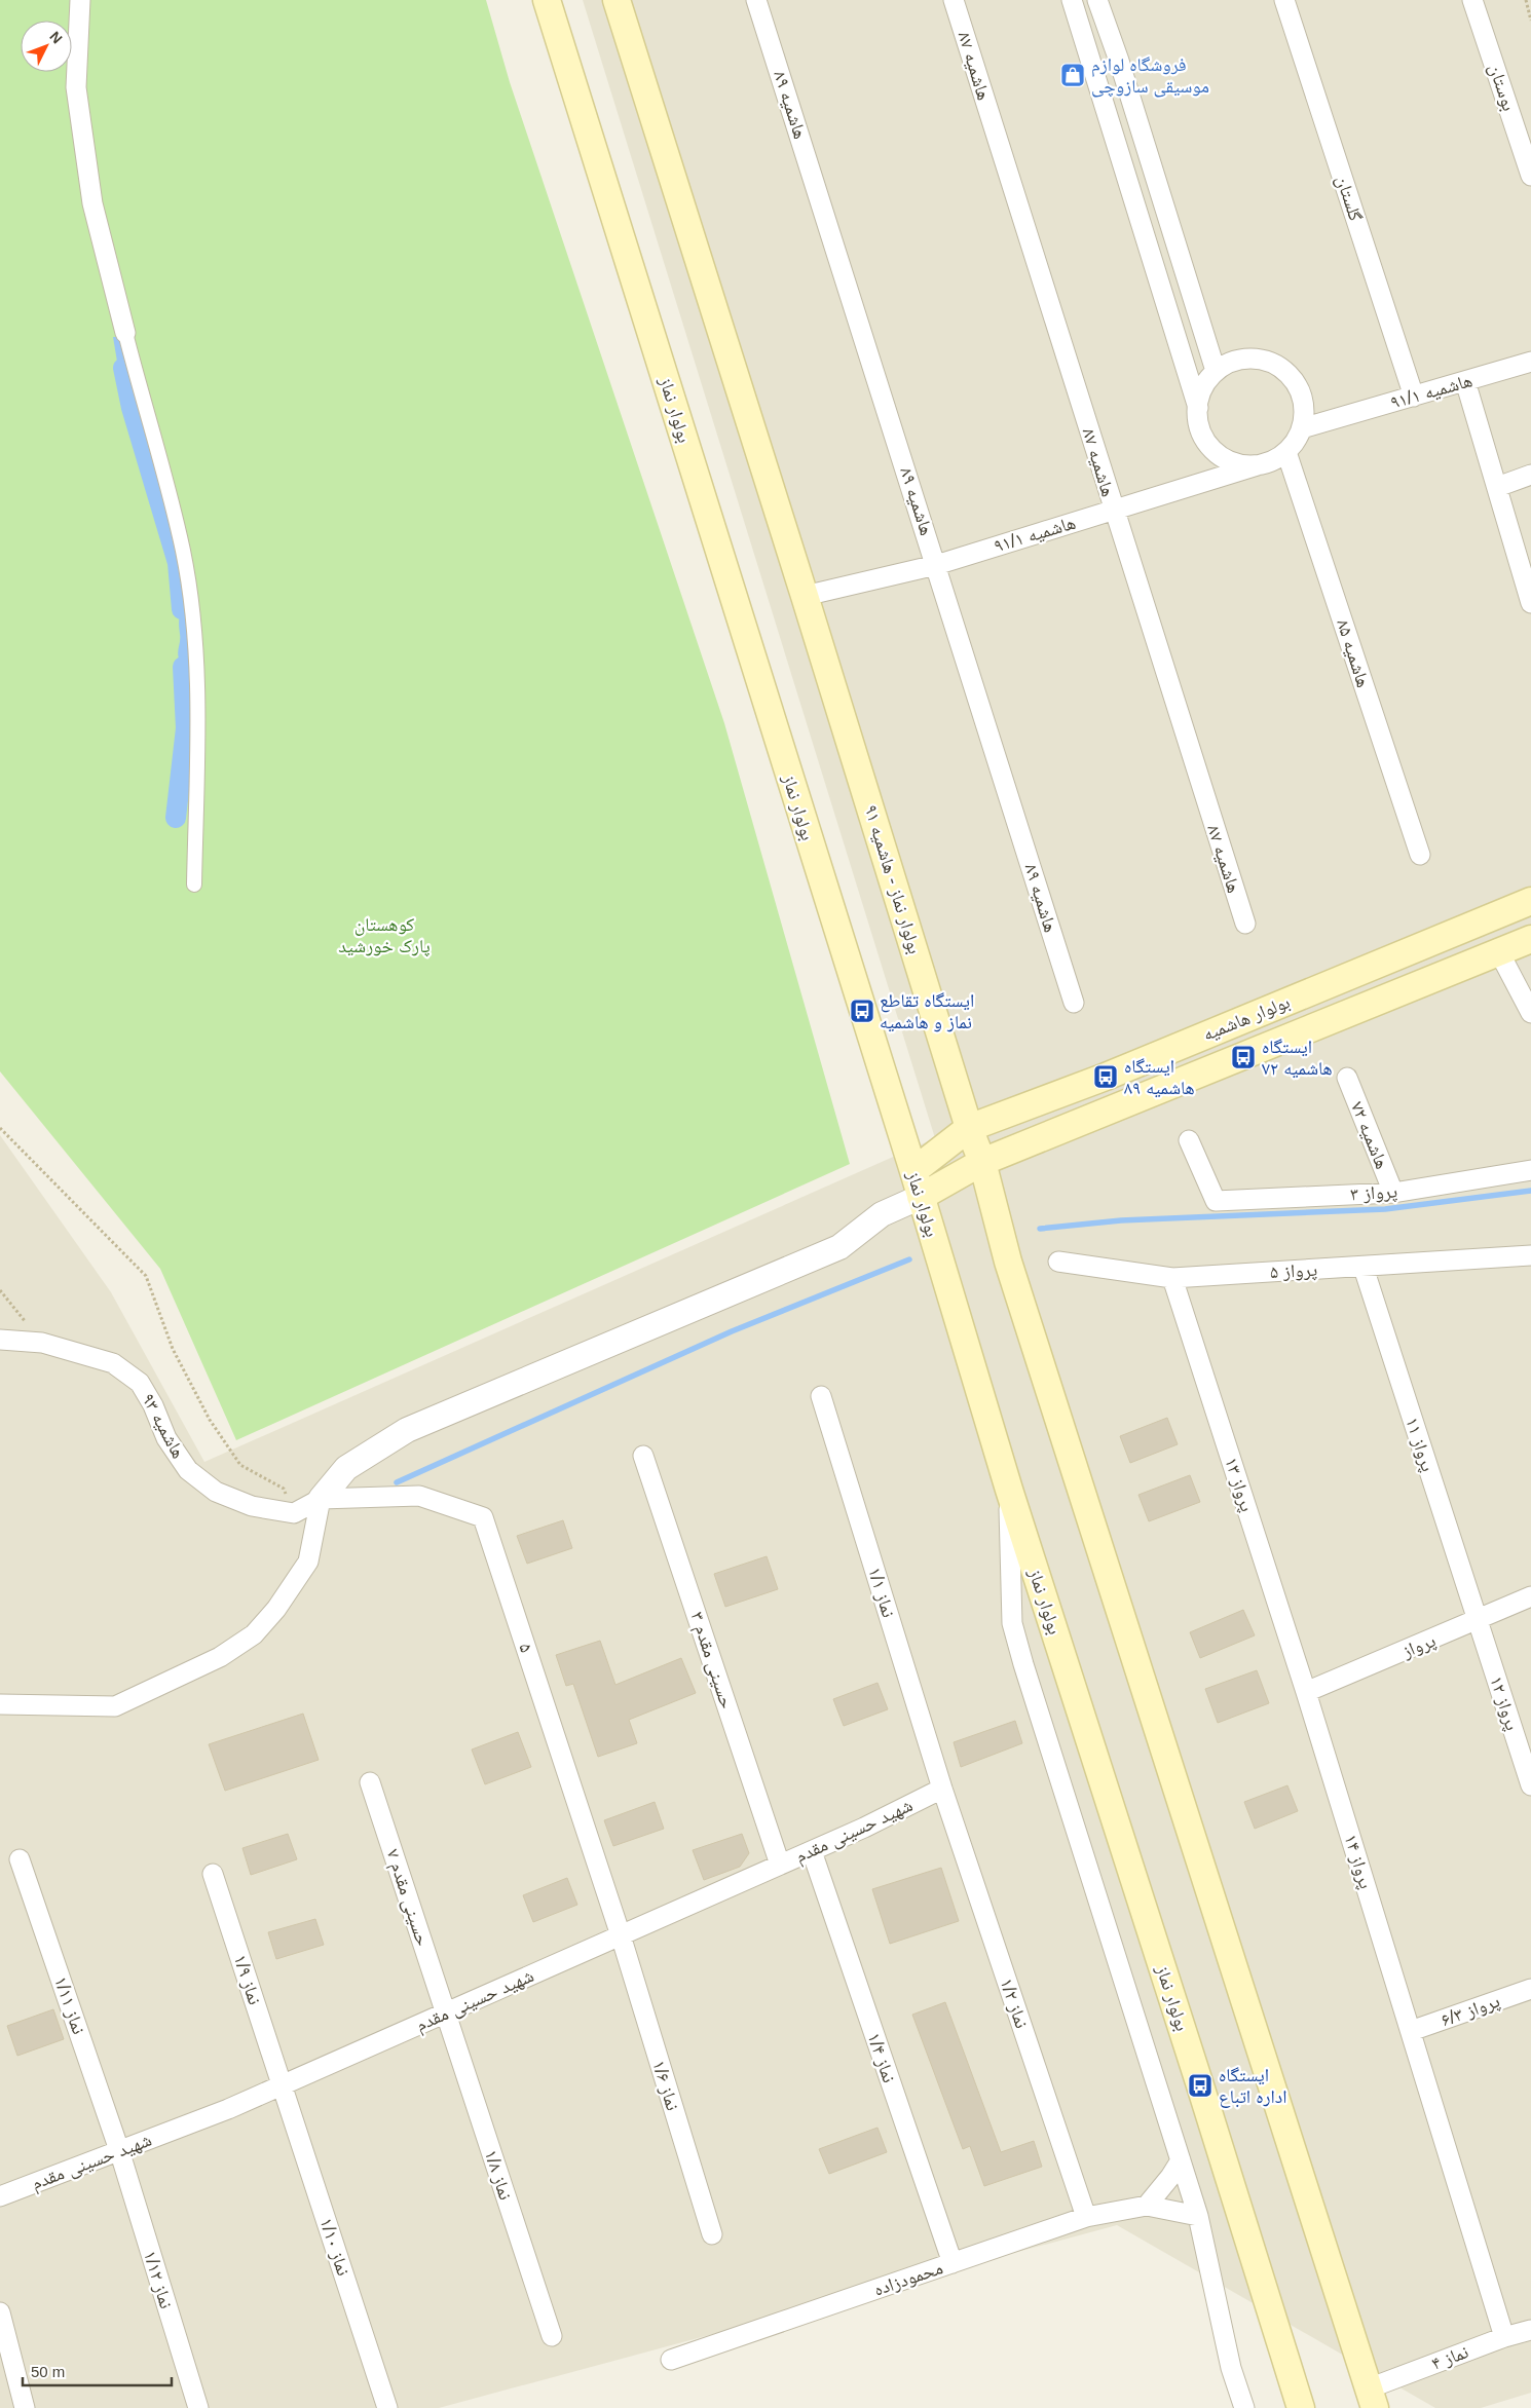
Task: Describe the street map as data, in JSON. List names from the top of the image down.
{
  "streets": {
    "main road": ["بولوار نماز", "بولوار نماز - هاشمیه ۹۱", "بولوار هاشمیه"],
    "street": [
      "هاشمیه ۸۷",
      "بوستان",
      "هاشمیه ۸۹",
      "گلستان",
      "هاشمیه ۹۱/۱",
      "هاشمیه ۸۵",
      "هاشمیه ۷۲",
      "پرواز ۳",
      "پرواز ۵",
      "هاشمیه ۹۳",
      "پرواز ۱۱",
      "پرواز ۱۳",
      "نماز ۱/۱",
      "پرواز",
      "۵",
      "حسینی مقدم ۳",
      "پرواز ۱۲",
      "شهید حسینی مقدم",
      "پرواز ۱۴",
      "حسینی مقدم ۷",
      "نماز ۱/۹",
      "نماز ۱/۲",
      "نماز ۱/۱۱",
      "پرواز ۶/۳",
      "نماز ۱/۴",
      "نماز ۱/۶",
      "نماز ۱/۸",
      "نماز ۱/۱۰",
      "محمودزاده",
      "نماز ۱/۱۲",
      "نماز ۴"
    ]
  },
  "crossings": [
    ["هاشمیه ۸۷", "هاشمیه ۹۱/۱"],
    ["هاشمیه ۸۹", "هاشمیه ۹۱/۱"],
    ["گلستان", "هاشمیه ۹۱/۱"],
    ["هاشمیه ۹۱/۱", "هاشمیه ۸۵"],
    ["هاشمیه ۹۱/۱", "بولوار نماز - هاشمیه ۹۱"],
    ["بولوار نماز", "بولوار هاشمیه"],
    ["بولوار نماز - هاشمیه ۹۱", "بولوار هاشمیه"],
    ["هاشمیه ۷۲", "پرواز ۳"],
    ["پرواز ۵", "پرواز ۱۱"],
    ["پرواز ۵", "پرواز ۱۳"],
    ["پرواز ۱۱", "پرواز"],
    ["پرواز ۱۱", "پرواز ۱۲"],
    ["پرواز ۱۳", "پرواز"],
    ["پرواز ۱۳", "پرواز ۱۴"],
    ["نماز ۱/۱", "شهید حسینی مقدم"],
    ["نماز ۱/۱", "نماز ۱/۲"],
    ["پرواز", "پرواز ۱۲"],
    ["پرواز", "پرواز ۱۴"],
    ["۵", "شهید حسینی مقدم"],
    ["۵", "نماز ۱/۶"],
    ["حسینی مقدم ۳", "شهید حسینی مقدم"],
    ["شهید حسینی مقدم", "حسینی مقدم ۷"],
    ["شهید حسینی مقدم", "نماز ۱/۹"],
    ["شهید حسینی مقدم", "نماز ۱/۲"],
    ["شهید حسینی مقدم", "نماز ۱/۱۱"],
    ["شهید حسینی مقدم", "نماز ۱/۴"],
    ["شهید حسینی مقدم", "نماز ۱/۶"],
    ["شهید حسینی مقدم", "نماز ۱/۸"],
    ["شهید حسینی مقدم", "نماز ۱/۱۰"],
    ["شهید حسینی مقدم", "نماز ۱/۱۲"],
    ["پرواز ۱۴", "پرواز ۶/۳"],
    ["پرواز ۱۴", "نماز ۴"],
    ["حسینی مقدم ۷", "نماز ۱/۸"],
    ["نماز ۱/۹", "نماز ۱/۱۰"],
    ["نماز ۱/۲", "محمودزاده"],
    ["نماز ۱/۱۱", "نماز ۱/۱۲"],
    ["نماز ۱/۴", "محمودزاده"]
  ],
  "parks": ["کوهستان پارک خورشید"],
  "places": {
    "shop": ["فروشگاه لوازم موسیقی سازوچی"],
    "bus stop": [
      "ایستگاه تقاطع نماز و هاشمیه",
      "ایستگاه هاشمیه ۷۲",
      "ایستگاه هاشمیه ۸۹",
      "ایستگاه اداره اتباع"
    ]
  },
  "scale_bar": "50 m",
  "north": "top right"
}
